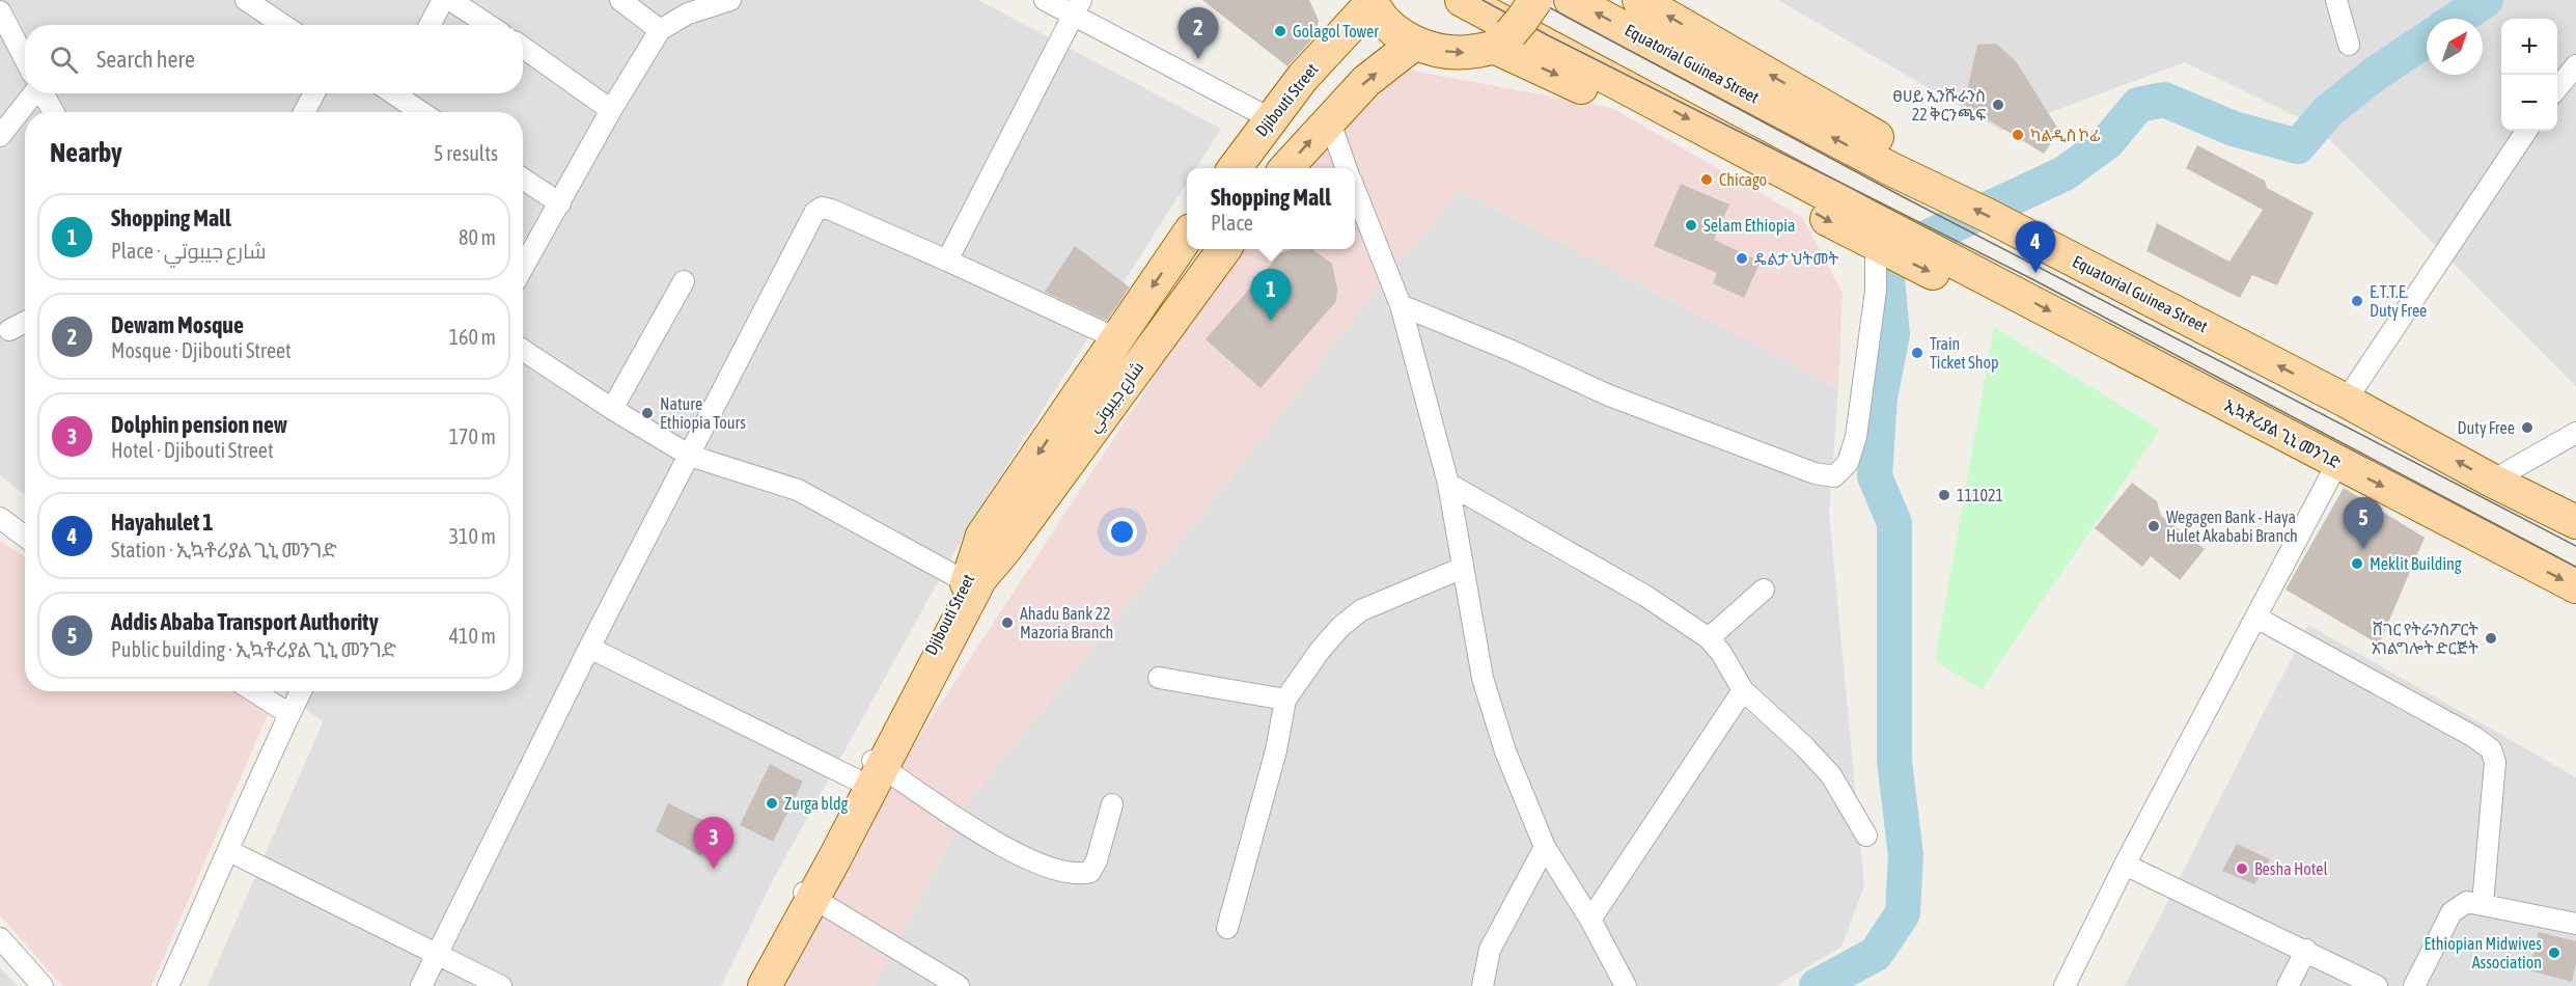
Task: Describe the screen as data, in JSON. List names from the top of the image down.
{
  "streets": {
    "main road": [
      "Equatorial Guinea Street",
      "Djibouti Street",
      "شارع جيبوتي",
      "ኢኳቶሪያል ጊኒ መንገድ"
    ]
  },
  "crossings": [
    ["Djibouti Street", "شارع جيبوتي"]
  ],
  "one_way": ["ኢኳቶሪያል ጊኒ መንገድ"],
  "places": [
    "Golagol Tower",
    "ፀሀይ ኢንሹራንስ 22 ቅርንጫፍ",
    "ካልዲስ ኮፊ",
    "Chicago",
    "Selam Ethiopia",
    "ዴልታ ህትመት",
    "E.T.T.E. Duty Free",
    "Train Ticket Shop",
    "Nature Ethiopia Tours",
    "Duty Free",
    "111021",
    "Wegagen Bank - Haya Hulet Akababi Branch",
    "Meklit Building",
    "Ahadu Bank 22 Mazoria Branch",
    "ሸገር የትራንስፖርት አገልግሎት ድርጅት",
    "Zurga bldg",
    "Besha Hotel",
    "Ethiopian Midwives Association"
  ],
  "north": "top right",
  "page": {
    "pins": [
      "2",
      "4",
      "1",
      "5",
      "3"
    ],
    "map_buttons": ["+", "−"],
    "search": "Search here",
    "heading": ["Nearby", "5 results"],
    "popup": ["Shopping Mall", "Place"],
    "list": [
      {
        "mark": "1",
        "name": "Shopping Mall",
        "note": "Place · شارع جيبوتي",
        "value": "80 m"
      },
      {
        "mark": "2",
        "name": "Dewam Mosque",
        "note": "Mosque · Djibouti Street",
        "value": "160 m"
      },
      {
        "mark": "3",
        "name": "Dolphin pension new",
        "note": "Hotel · Djibouti Street",
        "value": "170 m"
      },
      {
        "mark": "4",
        "name": "Hayahulet 1",
        "note": "Station · ኢኳቶሪያል ጊኒ መንገድ",
        "value": "310 m"
      },
      {
        "mark": "5",
        "name": "Addis Ababa Transport Authority",
        "note": "Public building · ኢኳቶሪያል ጊኒ መንገድ",
        "value": "410 m"
      }
    ]
  }
}
